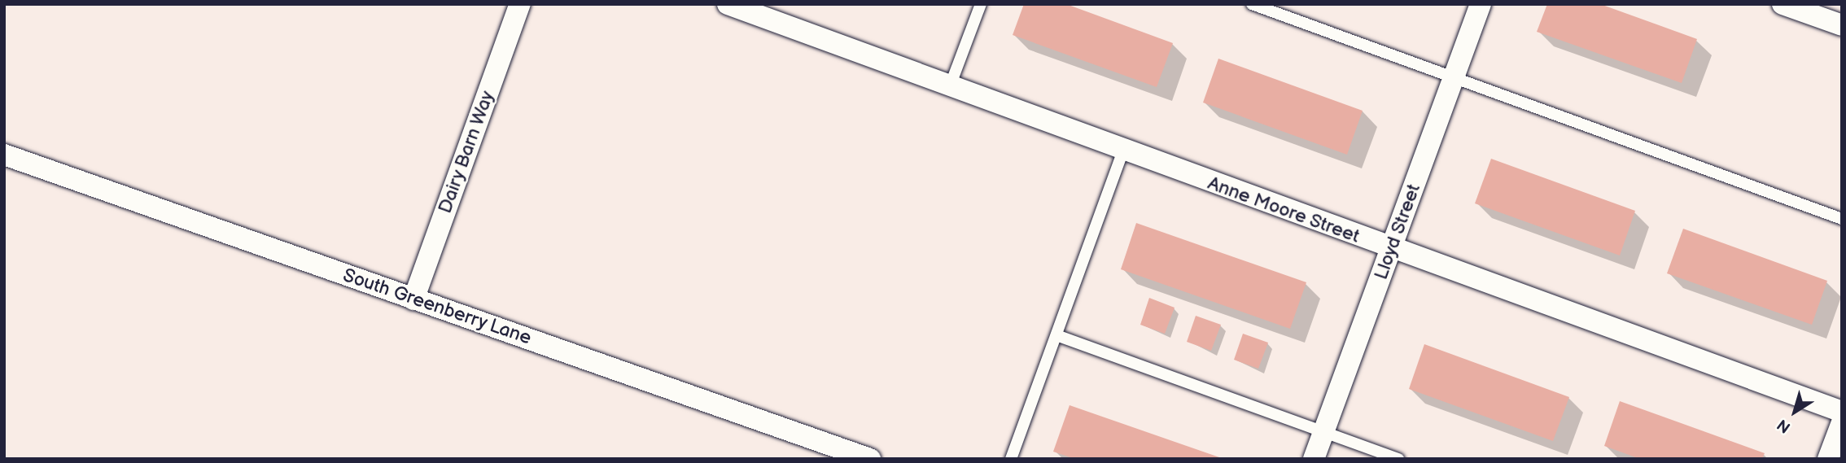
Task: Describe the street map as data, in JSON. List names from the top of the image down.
{
  "streets": {
    "street": [
      "Dairy Barn Way",
      "Anne Moore Street",
      "Lloyd Street",
      "South Greenberry Lane"
    ]
  },
  "crossings": [
    ["Dairy Barn Way", "South Greenberry Lane"],
    ["Anne Moore Street", "Lloyd Street"]
  ],
  "north": "bottom left"
}
